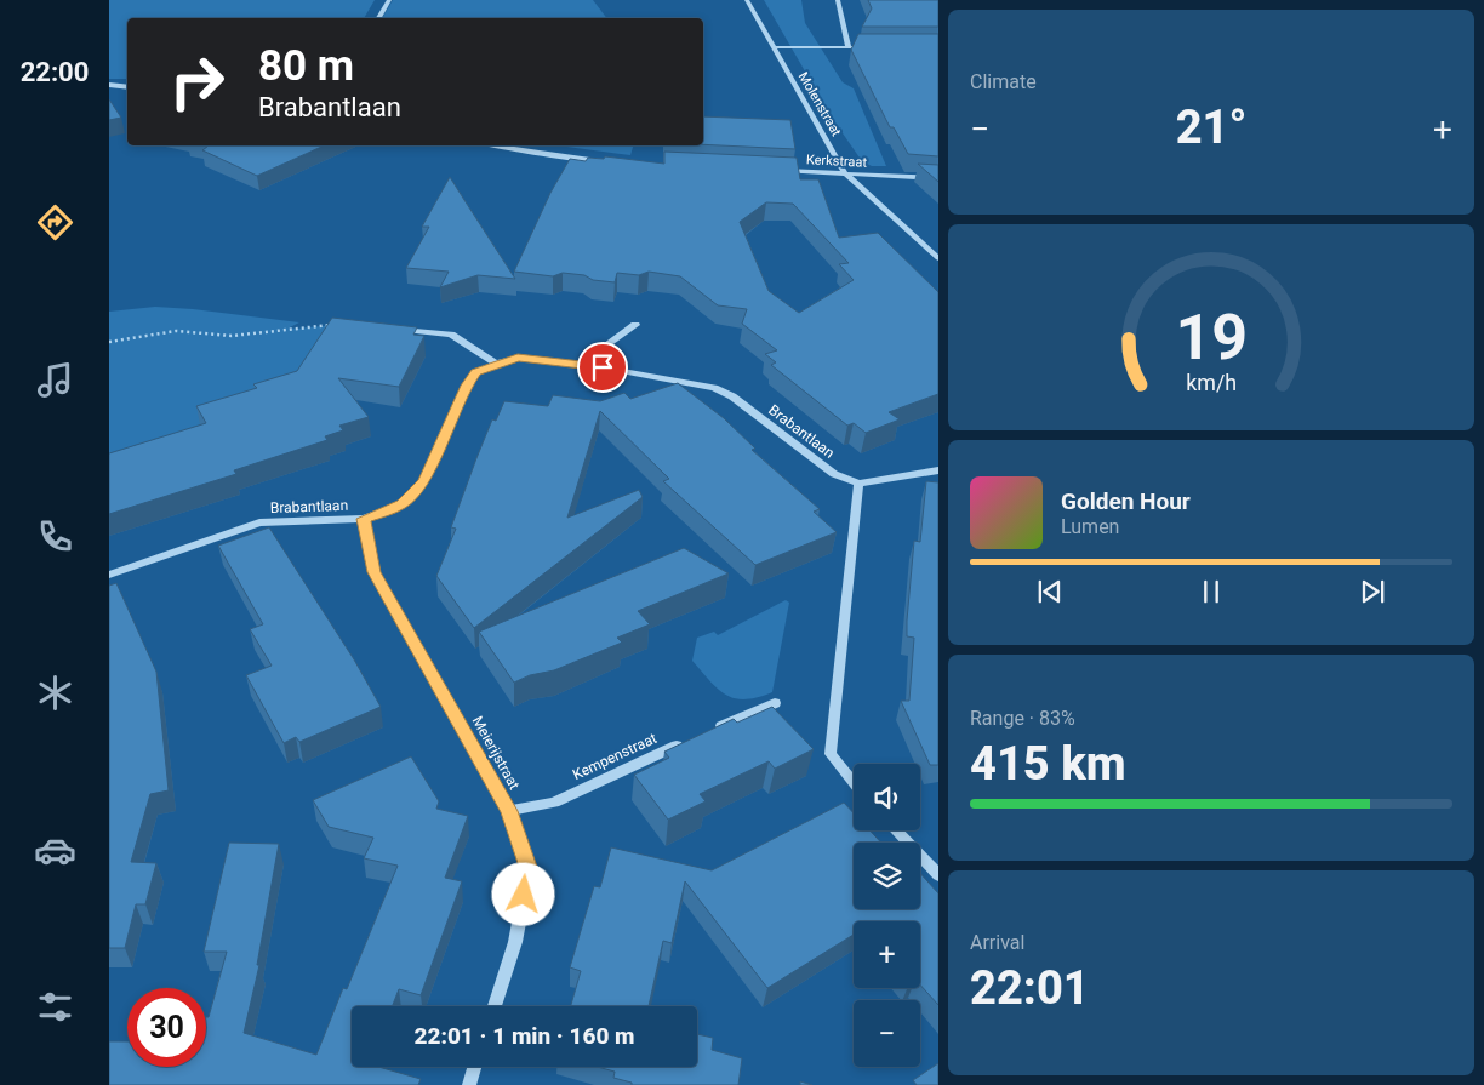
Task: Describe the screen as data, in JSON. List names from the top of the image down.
{
  "streets": {
    "street": [
      "Molenstraat",
      "Kerkstraat",
      "Brabantlaan",
      "Meierijstraat",
      "Kempenstraat"
    ]
  },
  "crossings": [
    ["Molenstraat", "Kerkstraat"],
    ["Brabantlaan", "Meierijstraat"],
    ["Meierijstraat", "Kempenstraat"]
  ],
  "page": {
    "tabs": "22:00",
    "tile": [
      "Climate",
      ["Range · 83%", "415 km"],
      ["Arrival", "22:01"]
    ],
    "turn": ["80 m", "Brabantlaan"],
    "heat": ["−", "21°", "+"],
    "song": ["Golden Hour", "Lumen"],
    "map_buttons": ["+", "−"],
    "limit": "30",
    "trip": "22:01 · 1 min · 160 m",
    "gauge": ["19", "km/h"]
  }
}
